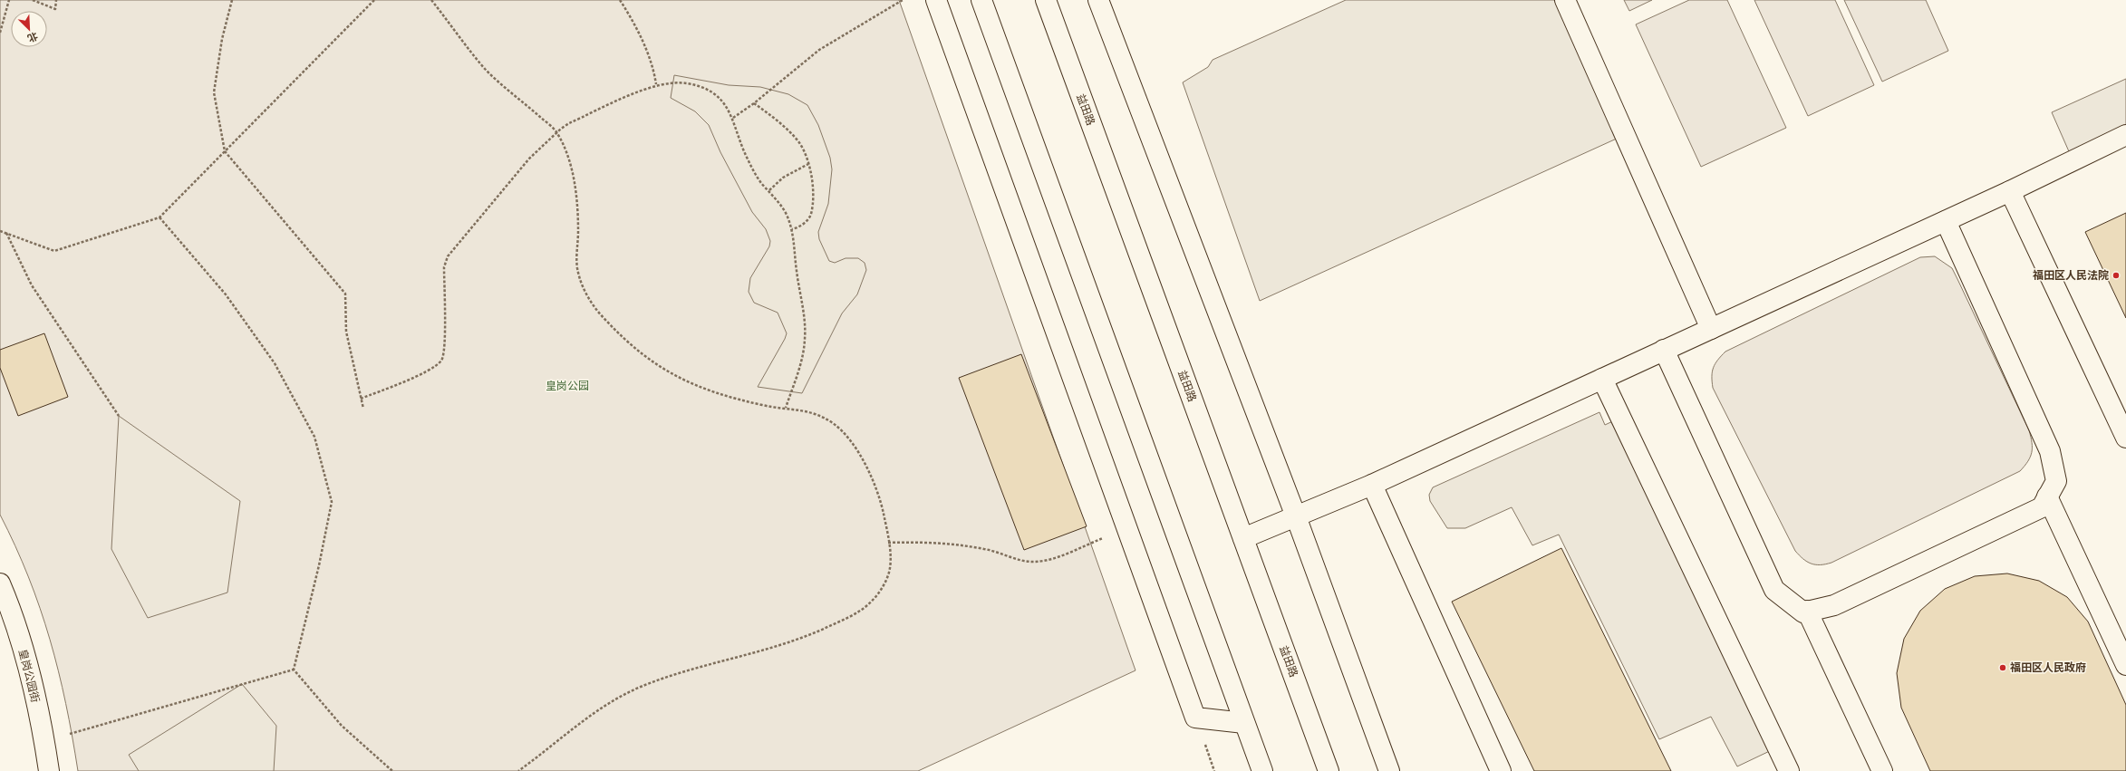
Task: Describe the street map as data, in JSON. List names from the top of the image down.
{
  "streets": {
    "main road": ["益田路", "皇岗公园街"]
  },
  "parks": ["皇岗公园"],
  "places": ["福田区人民法院", "福田区人民政府"],
  "north": "bottom right"
}
